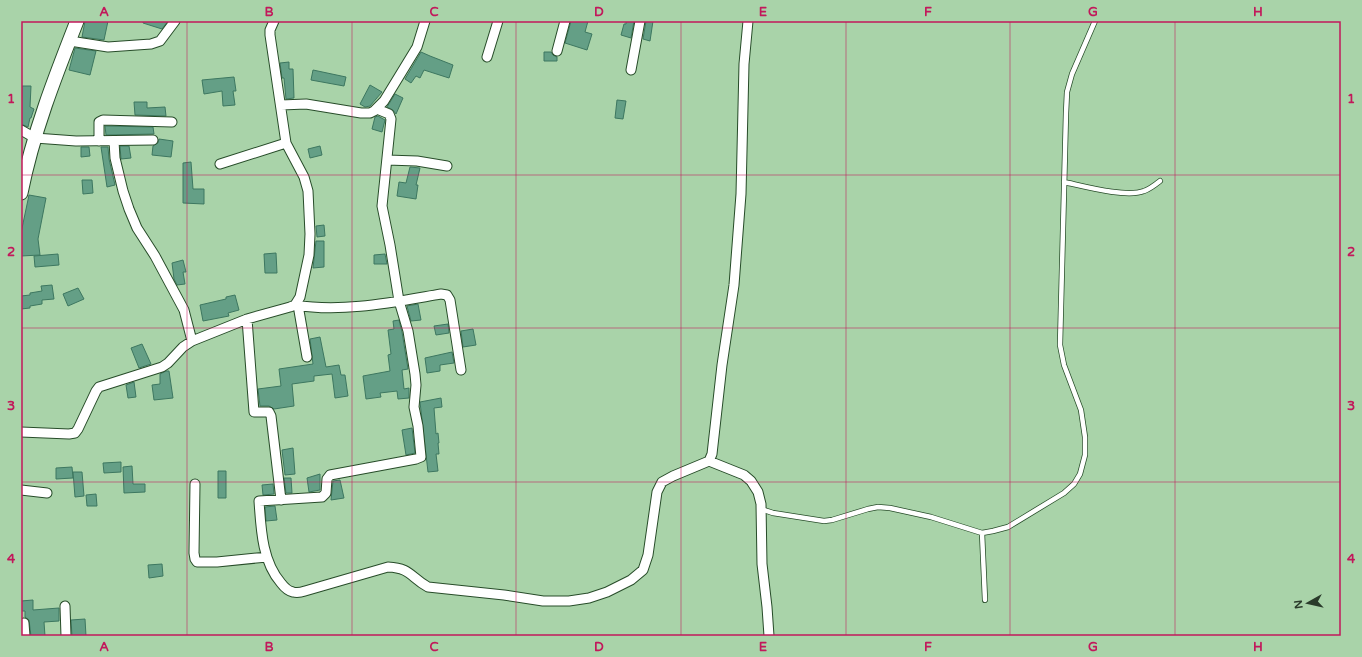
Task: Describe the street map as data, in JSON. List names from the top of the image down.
{
  "north": "left",
  "grid": {
    "columns": [
      "A",
      "B",
      "C",
      "D",
      "E",
      "F",
      "G",
      "H"
    ],
    "rows": [
      "1",
      "2",
      "3",
      "4"
    ]
  }
}
